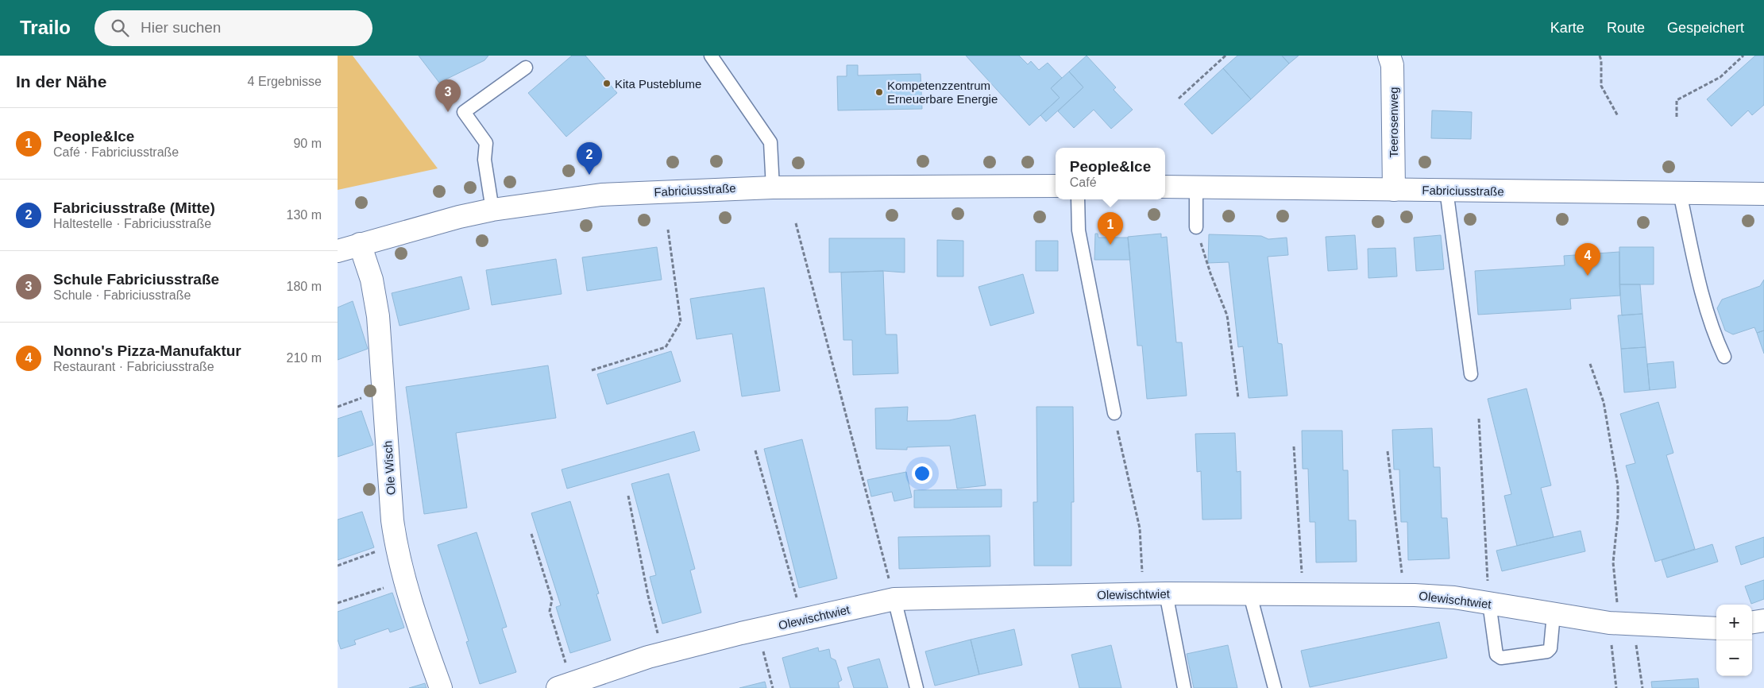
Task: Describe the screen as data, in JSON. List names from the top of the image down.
{
  "streets": {
    "street": [
      "Teerosenweg",
      "Fabriciusstraße",
      "Ole Wisch",
      "Olewischtwiet"
    ]
  },
  "crossings": [
    ["Teerosenweg", "Fabriciusstraße"],
    ["Fabriciusstraße", "Ole Wisch"]
  ],
  "places": ["Kita Pusteblume", "Kompetenzzentrum Erneuerbare Energie"],
  "page": {
    "header": "Trailo",
    "search": "Hier suchen",
    "nav": ["Karte", "Route", "Gespeichert"],
    "heading": ["In der Nähe", "4 Ergebnisse"],
    "pins": [
      "3",
      "2",
      "1",
      "4"
    ],
    "list": [
      {
        "mark": "1",
        "name": "People&Ice",
        "note": "Café · Fabriciusstraße",
        "value": "90 m"
      },
      {
        "mark": "2",
        "name": "Fabriciusstraße (Mitte)",
        "note": "Haltestelle · Fabriciusstraße",
        "value": "130 m"
      },
      {
        "mark": "3",
        "name": "Schule Fabriciusstraße",
        "note": "Schule · Fabriciusstraße",
        "value": "180 m"
      },
      {
        "mark": "4",
        "name": "Nonno's Pizza-Manufaktur",
        "note": "Restaurant · Fabriciusstraße",
        "value": "210 m"
      }
    ],
    "popup": ["People&Ice", "Café"],
    "map_buttons": ["+", "−"]
  }
}
